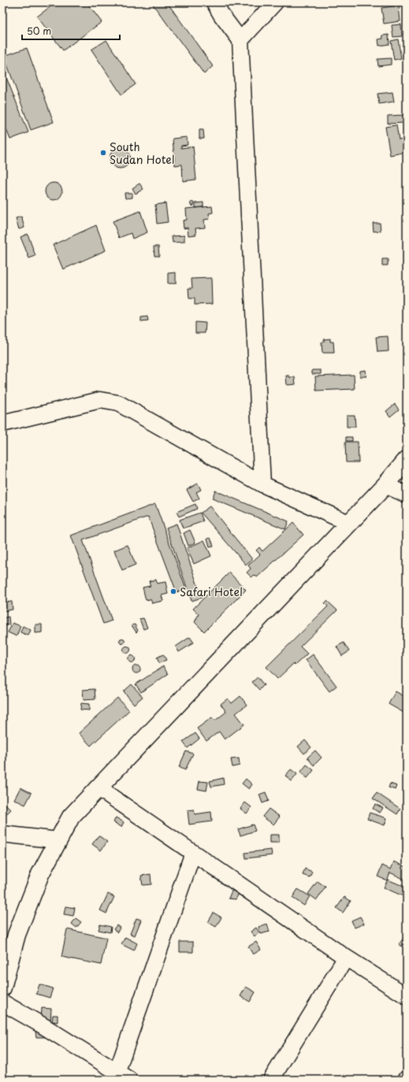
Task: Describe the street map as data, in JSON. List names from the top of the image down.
{
  "places": ["South Sudan Hotel", "Safari Hotel"],
  "scale_bar": "50 m"
}
